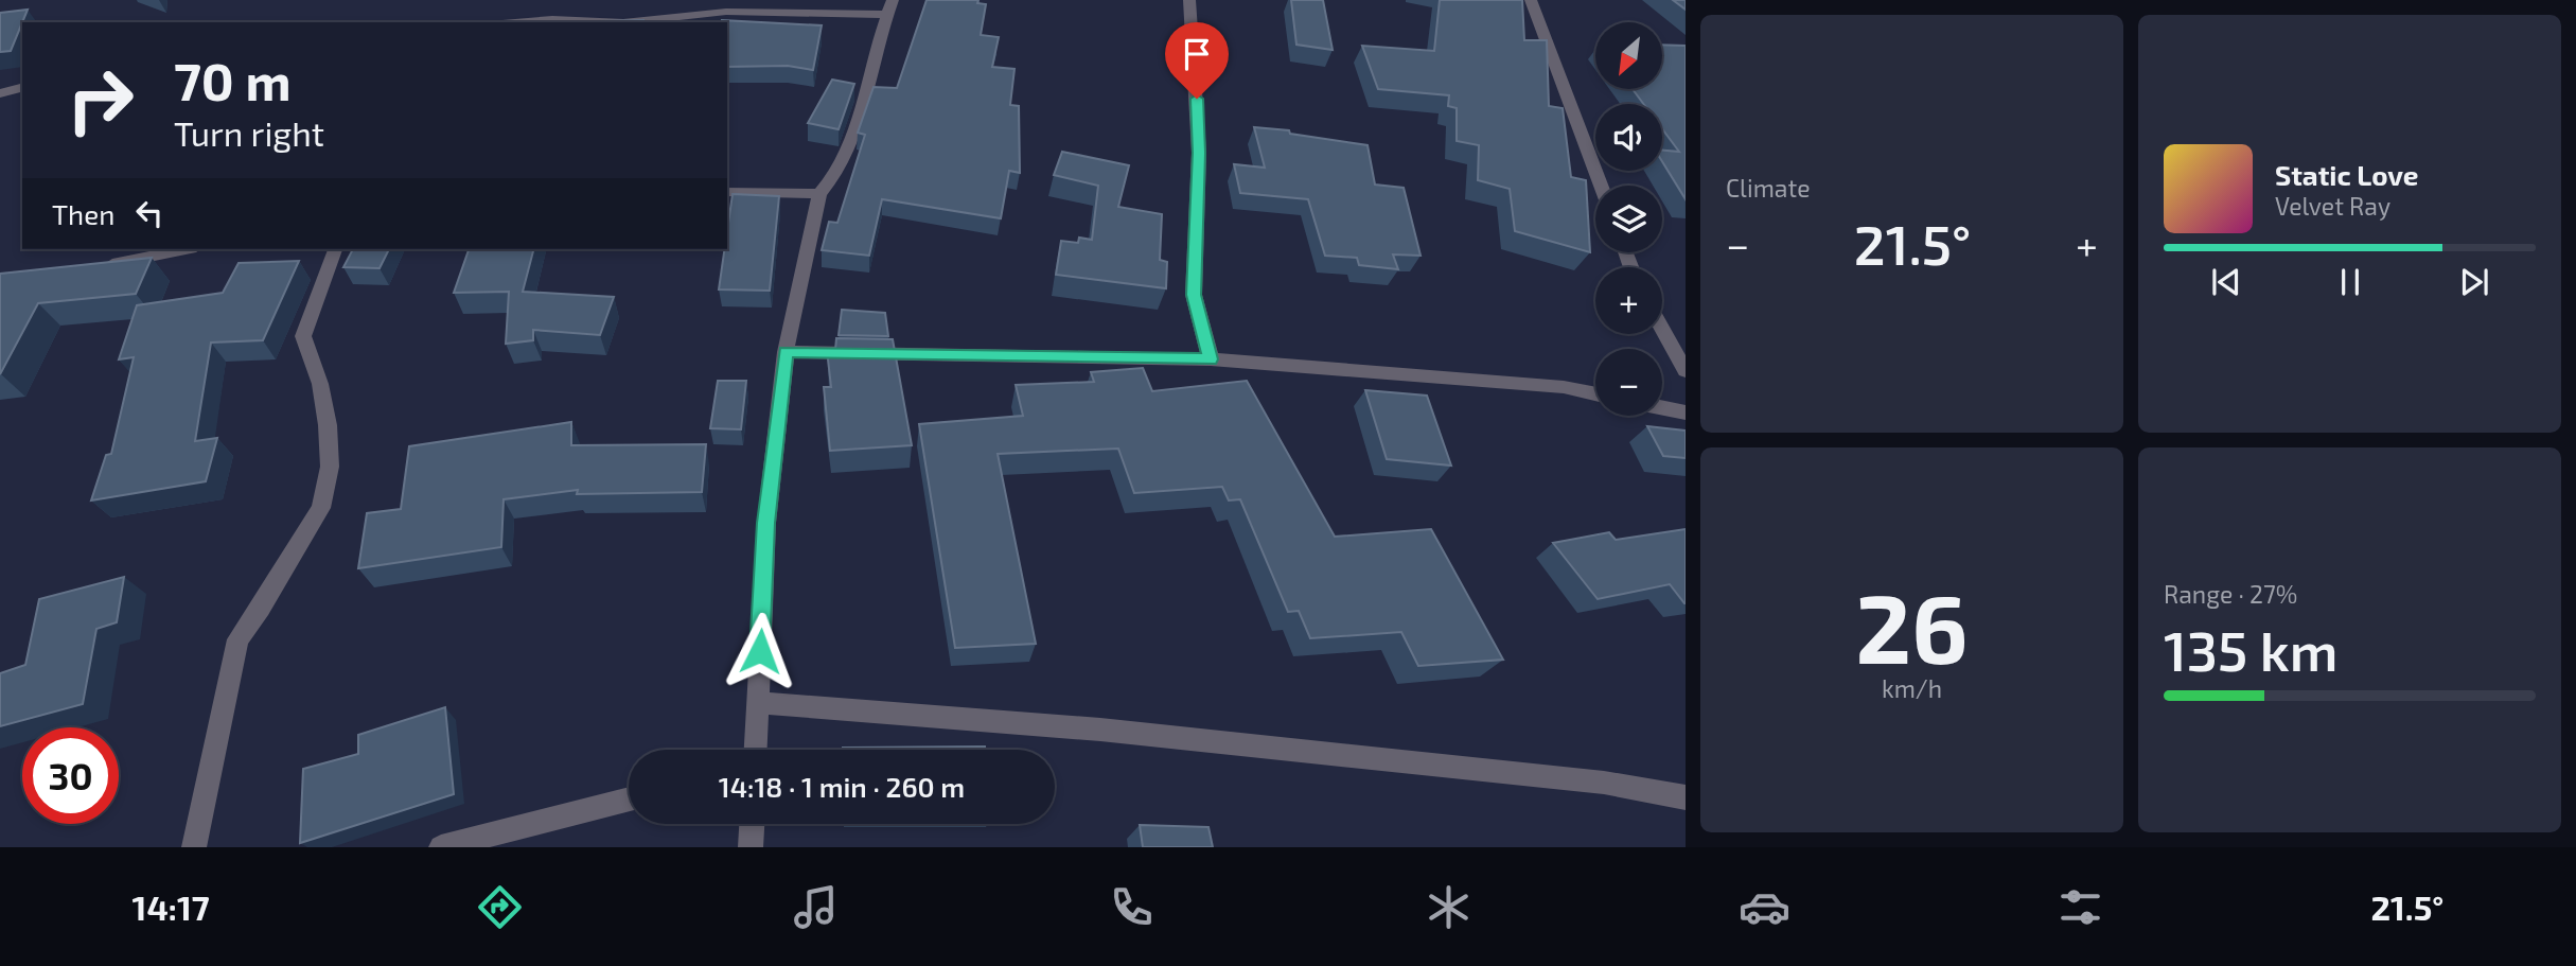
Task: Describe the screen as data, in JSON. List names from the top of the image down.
{
  "north": "bottom left",
  "page": {
    "tile": [
      "Climate",
      ["26", "km/h"],
      ["Range · 27%", "135 km"]
    ],
    "map_buttons": ["+", "−"],
    "turn": ["70 m", "Turn right"],
    "song": ["Static Love", "Velvet Ray"],
    "then": "Then",
    "heat": ["−", "21.5°", "+"],
    "limit": "30",
    "trip": "14:18 · 1 min · 260 m",
    "tabs": ["14:17", "21.5°"]
  }
}
